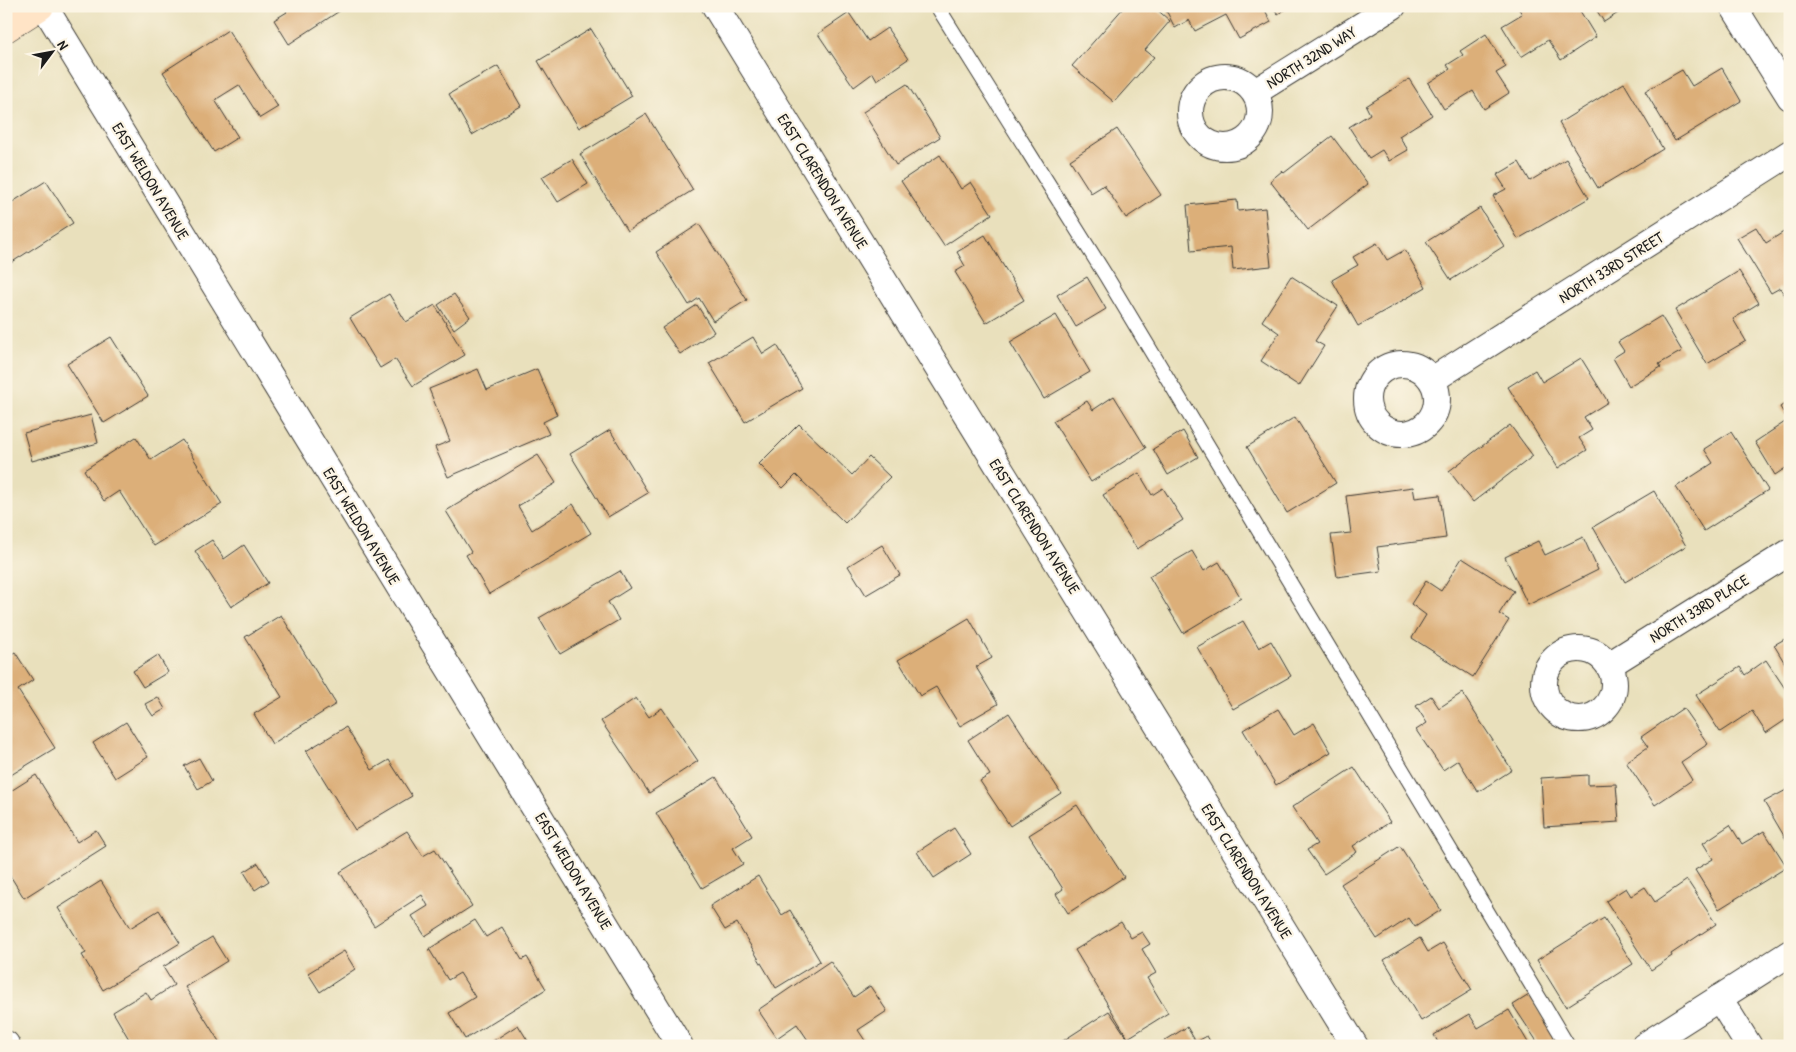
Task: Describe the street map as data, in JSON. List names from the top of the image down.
{
  "streets": {
    "street": [
      "NORTH 32ND WAY",
      "EAST WELDON AVENUE",
      "EAST CLARENDON AVENUE",
      "NORTH 33RD STREET",
      "NORTH 33RD PLACE"
    ]
  },
  "north": "top right"
}
